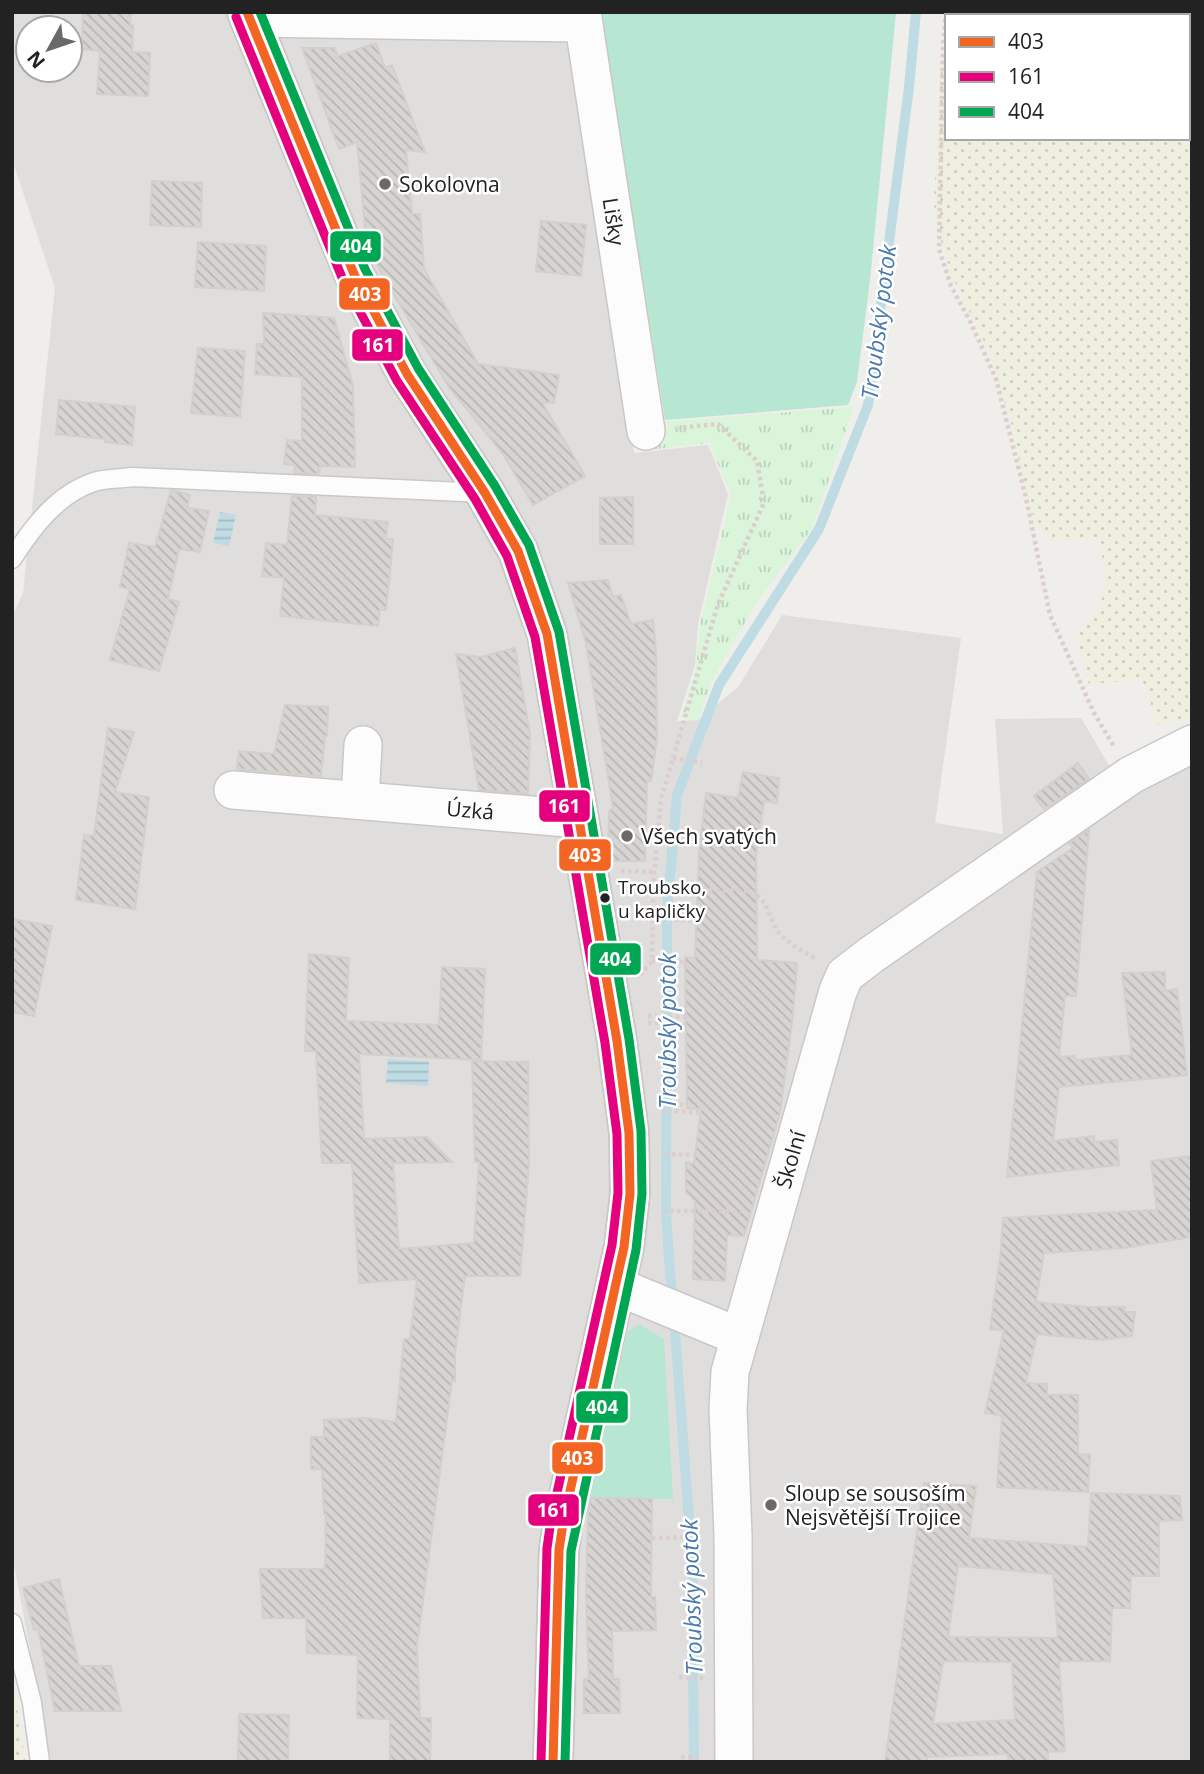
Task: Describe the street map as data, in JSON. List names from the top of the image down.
{
  "streets": {
    "street": ["Lišky", "Úzká", "Školní"]
  },
  "water": ["Troubský potok"],
  "places": [
    "Sokolovna",
    "Všech svatých",
    "Troubsko, u kapličky",
    "Sloup se sousoším Nejsvětější Trojice"
  ],
  "lines": ["transit line 403", "transit line 404", "transit line 161"],
  "legend": ["403", "161", "404"],
  "north": "bottom left"
}
